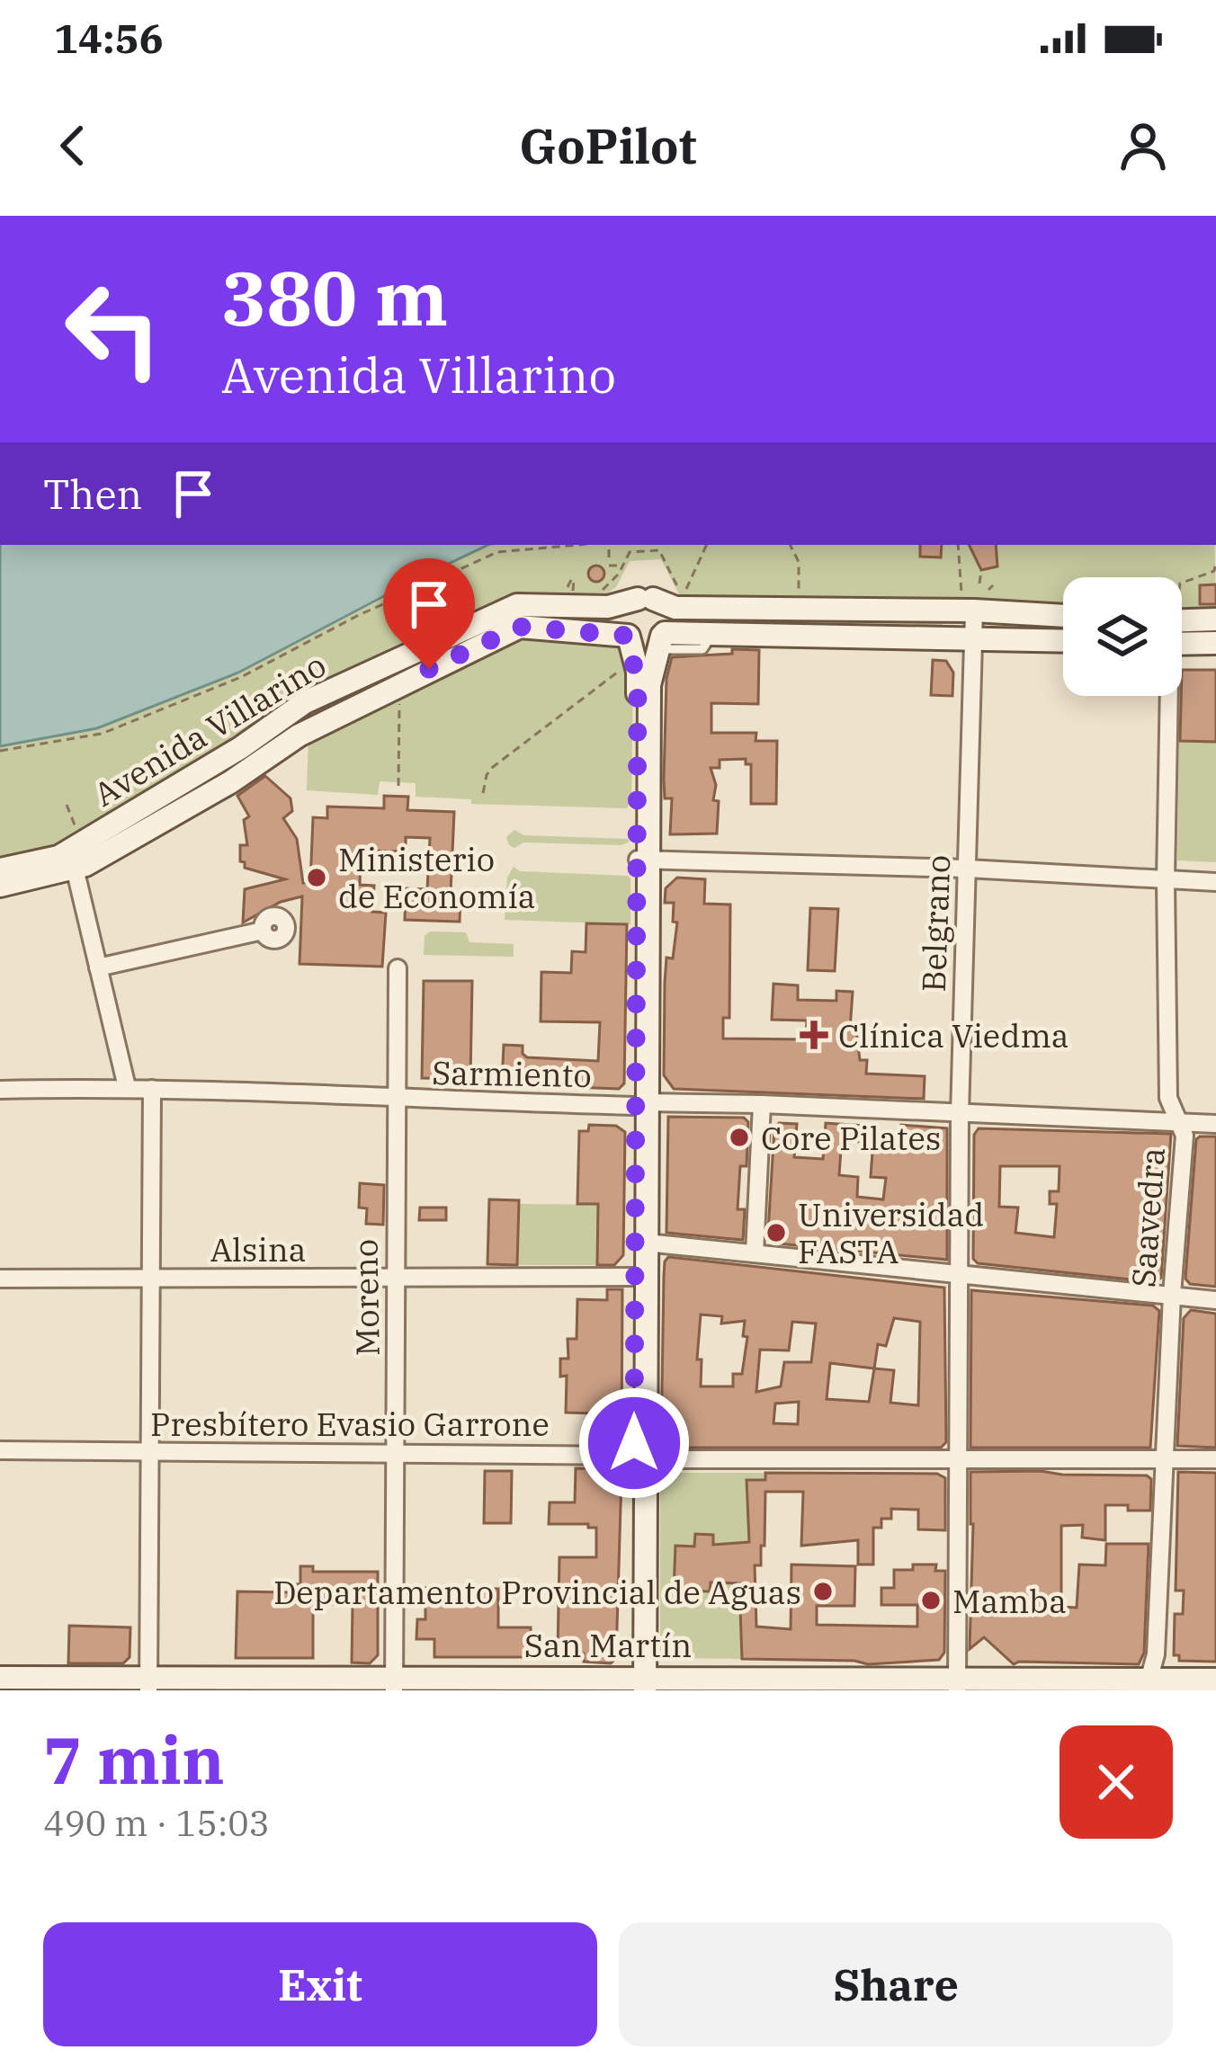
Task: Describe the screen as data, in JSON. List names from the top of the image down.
{
  "streets": {
    "main road": ["Avenida Villarino", "San Martín"],
    "street": [
      "Belgrano",
      "Sarmiento",
      "Saavedra",
      "Alsina",
      "Moreno",
      "Presbítero Evasio Garrone"
    ]
  },
  "crossings": [
    ["Belgrano", "Sarmiento"],
    ["Belgrano", "Presbítero Evasio Garrone"],
    ["Belgrano", "San Martín"],
    ["Sarmiento", "Saavedra"],
    ["Sarmiento", "Moreno"],
    ["Saavedra", "Presbítero Evasio Garrone"],
    ["Saavedra", "San Martín"],
    ["Alsina", "Moreno"],
    ["Moreno", "Presbítero Evasio Garrone"],
    ["Moreno", "San Martín"]
  ],
  "places": {
    "other": [
      "Ministerio de Economía",
      "Core Pilates",
      "Universidad FASTA",
      "Departamento Provincial de Aguas",
      "Mamba"
    ],
    "health": ["Clínica Viedma"]
  },
  "page": {
    "status": "14:56",
    "header": "GoPilot",
    "turn": ["380 m", "Avenida Villarino"],
    "then": "Then",
    "heading": ["7 min", "490 m · 15:03"],
    "buttons": ["Exit", "Share"]
  }
}
